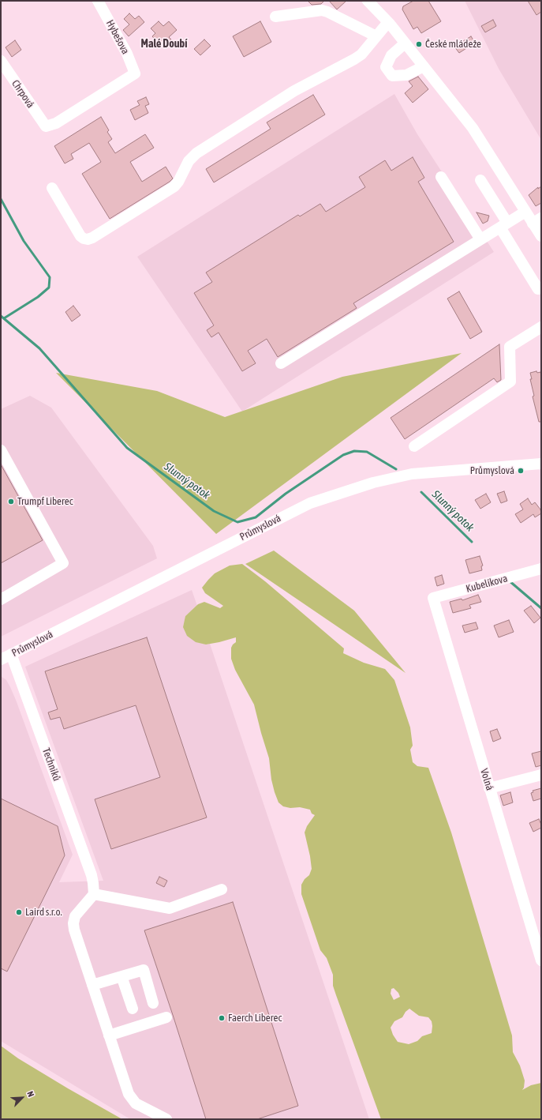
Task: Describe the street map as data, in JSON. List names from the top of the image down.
{
  "streets": {
    "street": [
      "Hybešova",
      "Chrpová",
      "Průmyslová",
      "Kubelíkova",
      "Techniků",
      "Volná"
    ]
  },
  "crossings": [
    ["Hybešova", "Chrpová"],
    ["Průmyslová", "Techniků"],
    ["Kubelíkova", "Volná"]
  ],
  "districts": ["Malé Doubí"],
  "water": ["Slunný potok"],
  "places": [
    "České mládeže",
    "Průmyslová",
    "Trumpf Liberec",
    "Laird s.r.o.",
    "Faerch Liberec"
  ],
  "north": "top right"
}
